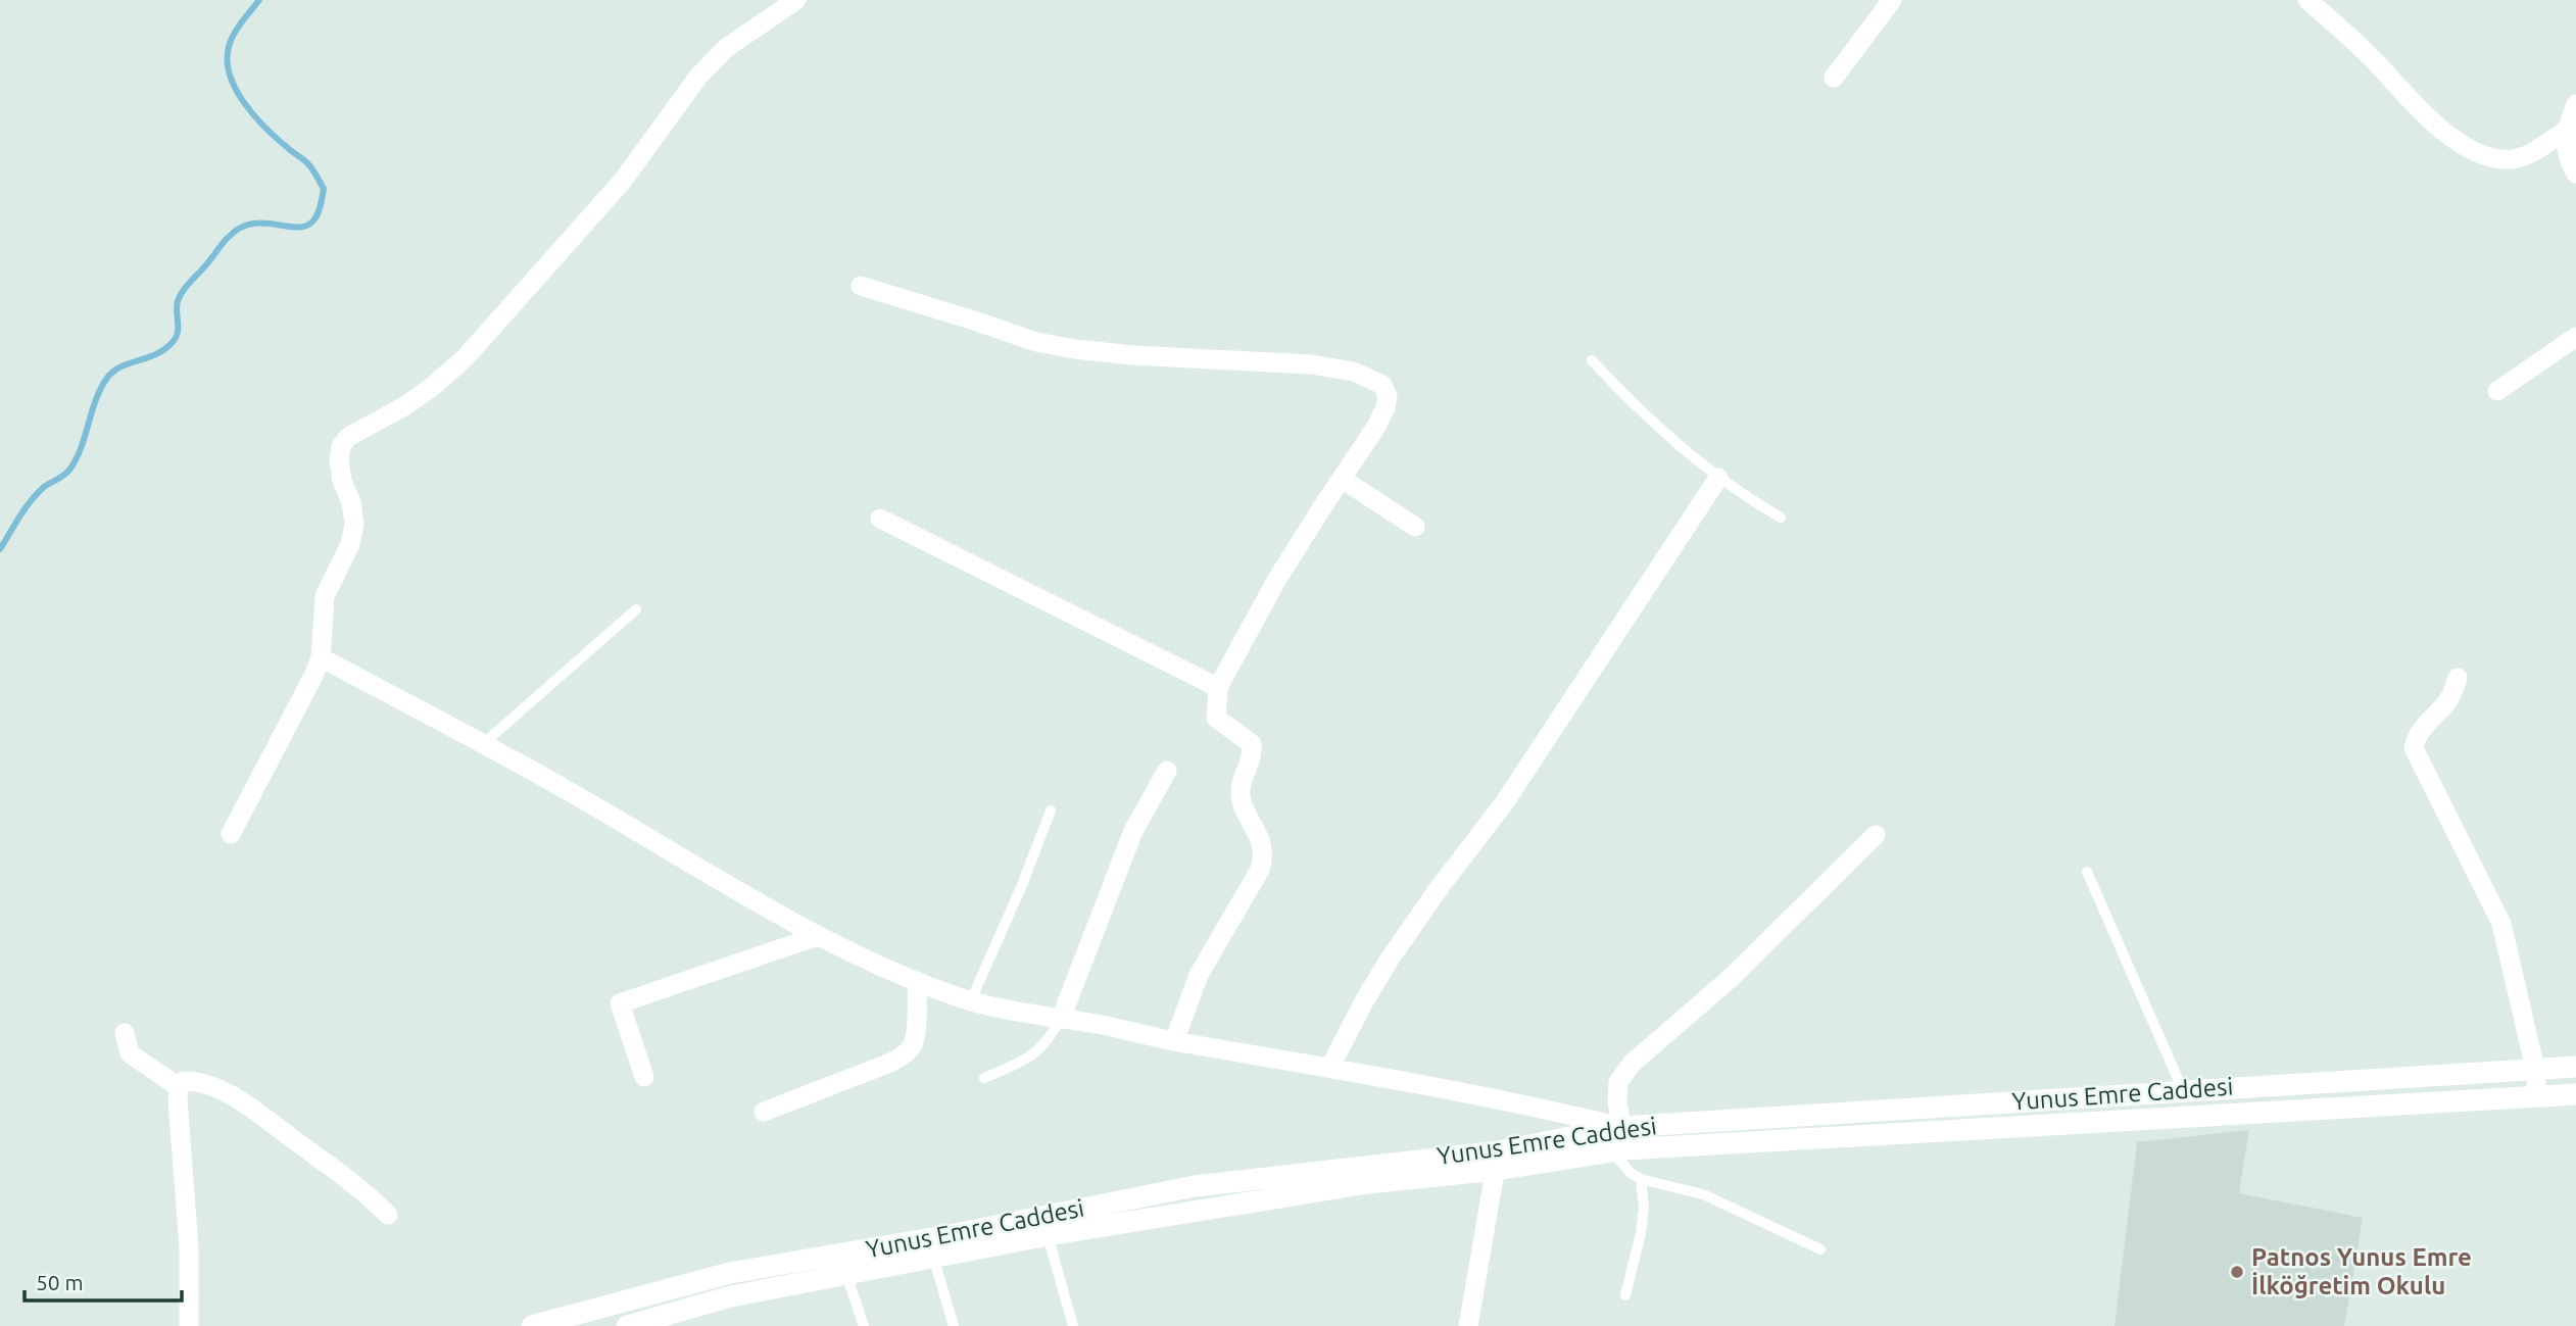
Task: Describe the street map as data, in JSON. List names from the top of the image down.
{
  "streets": {
    "street": ["Yunus Emre Caddesi"]
  },
  "places": ["Patnos Yunus Emre İlköğretim Okulu"],
  "scale_bar": "50 m"
}
